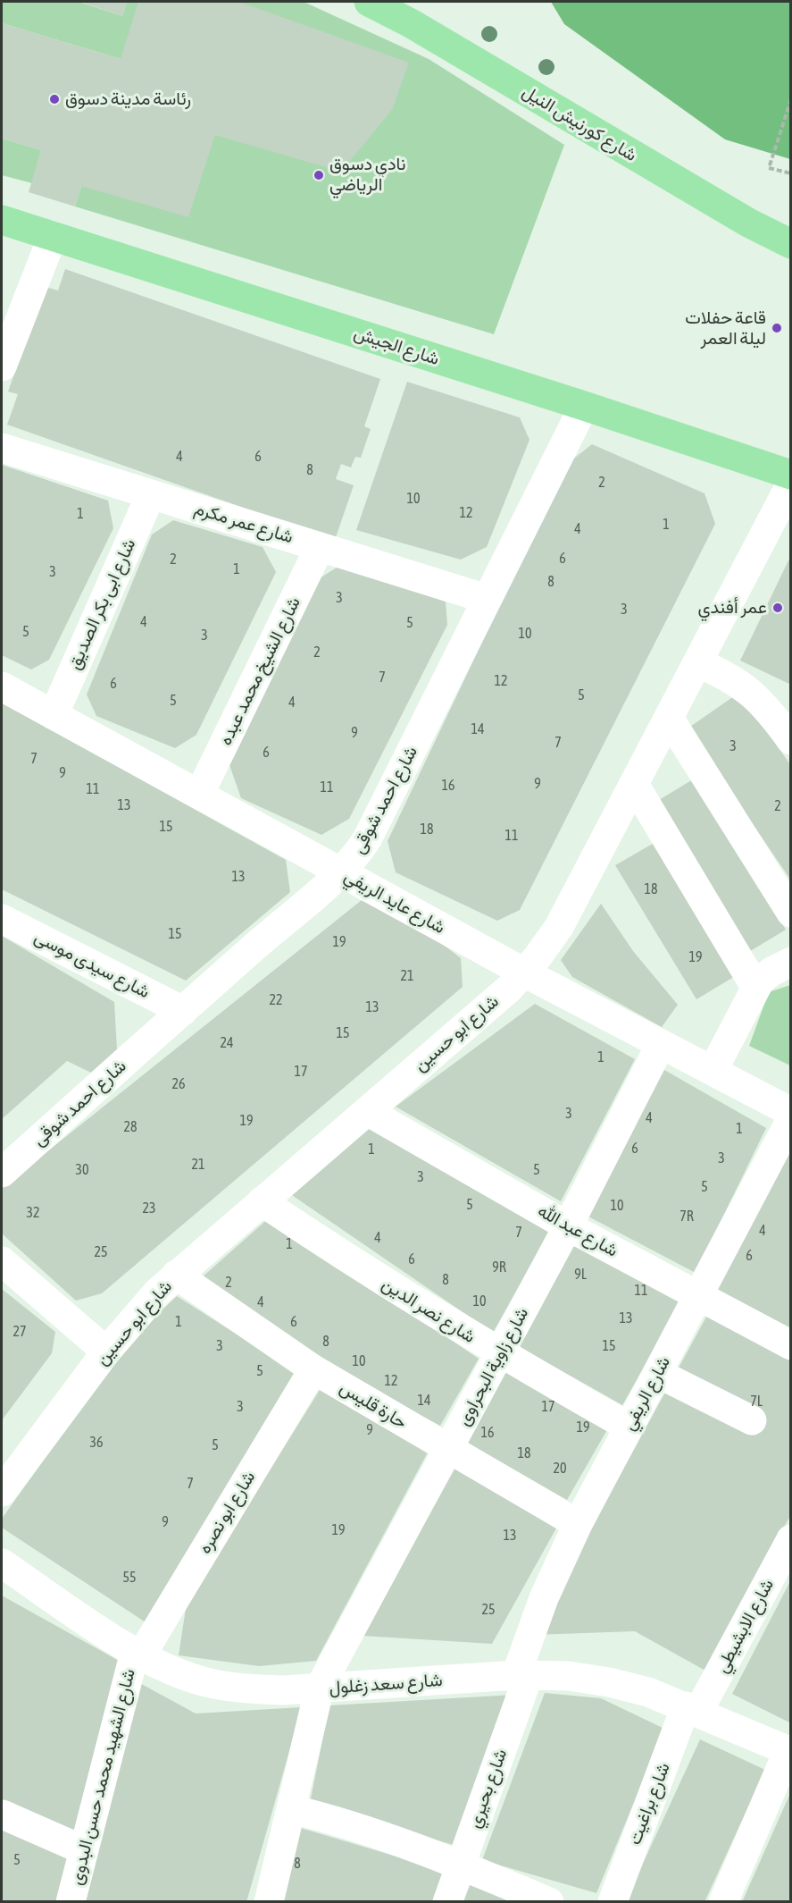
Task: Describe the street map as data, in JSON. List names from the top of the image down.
{
  "streets": {
    "main road": ["شارع كورنيش النيل", "شارع الجيش"],
    "street": [
      "شارع عمر مكرم",
      "شارع ابى بكر الصديق",
      "شارع الشيخ محمد عبده",
      "شارع احمد شوقى",
      "شارع عايد الريفي",
      "شارع سيدى موسى",
      "شارع ابو حسين",
      "شارع عبد الله",
      "شارع نصر الدين",
      "شارع زاوية البحراوى",
      "شارع الريفي",
      "حارة قليس",
      "شارع ابو نصره",
      "شارع الابشيطي",
      "شارع سعد زغلول",
      "شارع الشهيد محمد حسن البدوى",
      "شارع بحيري",
      "شارع براغيت"
    ]
  },
  "crossings": [
    ["شارع الجيش", "شارع احمد شوقى"],
    ["شارع عمر مكرم", "شارع ابى بكر الصديق"],
    ["شارع عمر مكرم", "شارع الشيخ محمد عبده"],
    ["شارع عمر مكرم", "شارع احمد شوقى"],
    ["شارع ابى بكر الصديق", "شارع عايد الريفي"],
    ["شارع الشيخ محمد عبده", "شارع عايد الريفي"],
    ["شارع احمد شوقى", "شارع عايد الريفي"],
    ["شارع احمد شوقى", "شارع سيدى موسى"],
    ["شارع عايد الريفي", "شارع ابو حسين"],
    ["شارع عايد الريفي", "شارع زاوية البحراوى"],
    ["شارع ابو حسين", "شارع عبد الله"],
    ["شارع ابو حسين", "شارع نصر الدين"],
    ["شارع ابو حسين", "حارة قليس"],
    ["شارع عبد الله", "شارع زاوية البحراوى"],
    ["شارع عبد الله", "شارع الريفي"],
    ["شارع نصر الدين", "شارع زاوية البحراوى"],
    ["شارع نصر الدين", "شارع الريفي"],
    ["شارع زاوية البحراوى", "حارة قليس"],
    ["شارع زاوية البحراوى", "شارع سعد زغلول"],
    ["شارع الريفي", "حارة قليس"],
    ["شارع الريفي", "شارع سعد زغلول"],
    ["شارع الريفي", "شارع بحيري"],
    ["حارة قليس", "شارع ابو نصره"],
    ["شارع ابو نصره", "شارع سعد زغلول"],
    ["شارع ابو نصره", "شارع الشهيد محمد حسن البدوى"],
    ["شارع الابشيطي", "شارع سعد زغلول"],
    ["شارع الابشيطي", "شارع براغيت"],
    ["شارع سعد زغلول", "شارع الشهيد محمد حسن البدوى"],
    ["شارع سعد زغلول", "شارع بحيري"],
    ["شارع سعد زغلول", "شارع براغيت"]
  ],
  "places": [
    "رئاسة مدينة دسوق",
    "نادي دسوق الرياضي",
    "قاعة حفلات ليلة العمر",
    "عمر أفندي"
  ],
  "house_numbers": [
    "4",
    "6",
    "8",
    "2",
    "10",
    "12",
    "1",
    "1",
    "4",
    "6",
    "2",
    "1",
    "3",
    "8",
    "3",
    "3",
    "4",
    "5",
    "5",
    "10",
    "3",
    "2",
    "7",
    "12",
    "6",
    "5",
    "5",
    "4",
    "14",
    "9",
    "7",
    "3",
    "6",
    "7",
    "9",
    "9",
    "16",
    "11",
    "11",
    "13",
    "2",
    "15",
    "18",
    "11",
    "13",
    "18",
    "15",
    "19",
    "19",
    "21",
    "22",
    "13",
    "15",
    "24",
    "1",
    "17",
    "26",
    "3",
    "4",
    "19",
    "28",
    "1",
    "6",
    "1",
    "3",
    "21",
    "30",
    "5",
    "3",
    "5",
    "5",
    "10",
    "23",
    "32",
    "7R",
    "4",
    "7",
    "4",
    "1",
    "25",
    "6",
    "6",
    "9R",
    "9L",
    "8",
    "2",
    "11",
    "10",
    "4",
    "13",
    "1",
    "6",
    "27",
    "8",
    "3",
    "15",
    "10",
    "5",
    "12",
    "14",
    "7L",
    "3",
    "17",
    "19",
    "9",
    "16",
    "36",
    "5",
    "18",
    "20",
    "7",
    "9",
    "19",
    "13",
    "55",
    "25",
    "5",
    "8"
  ]
}
